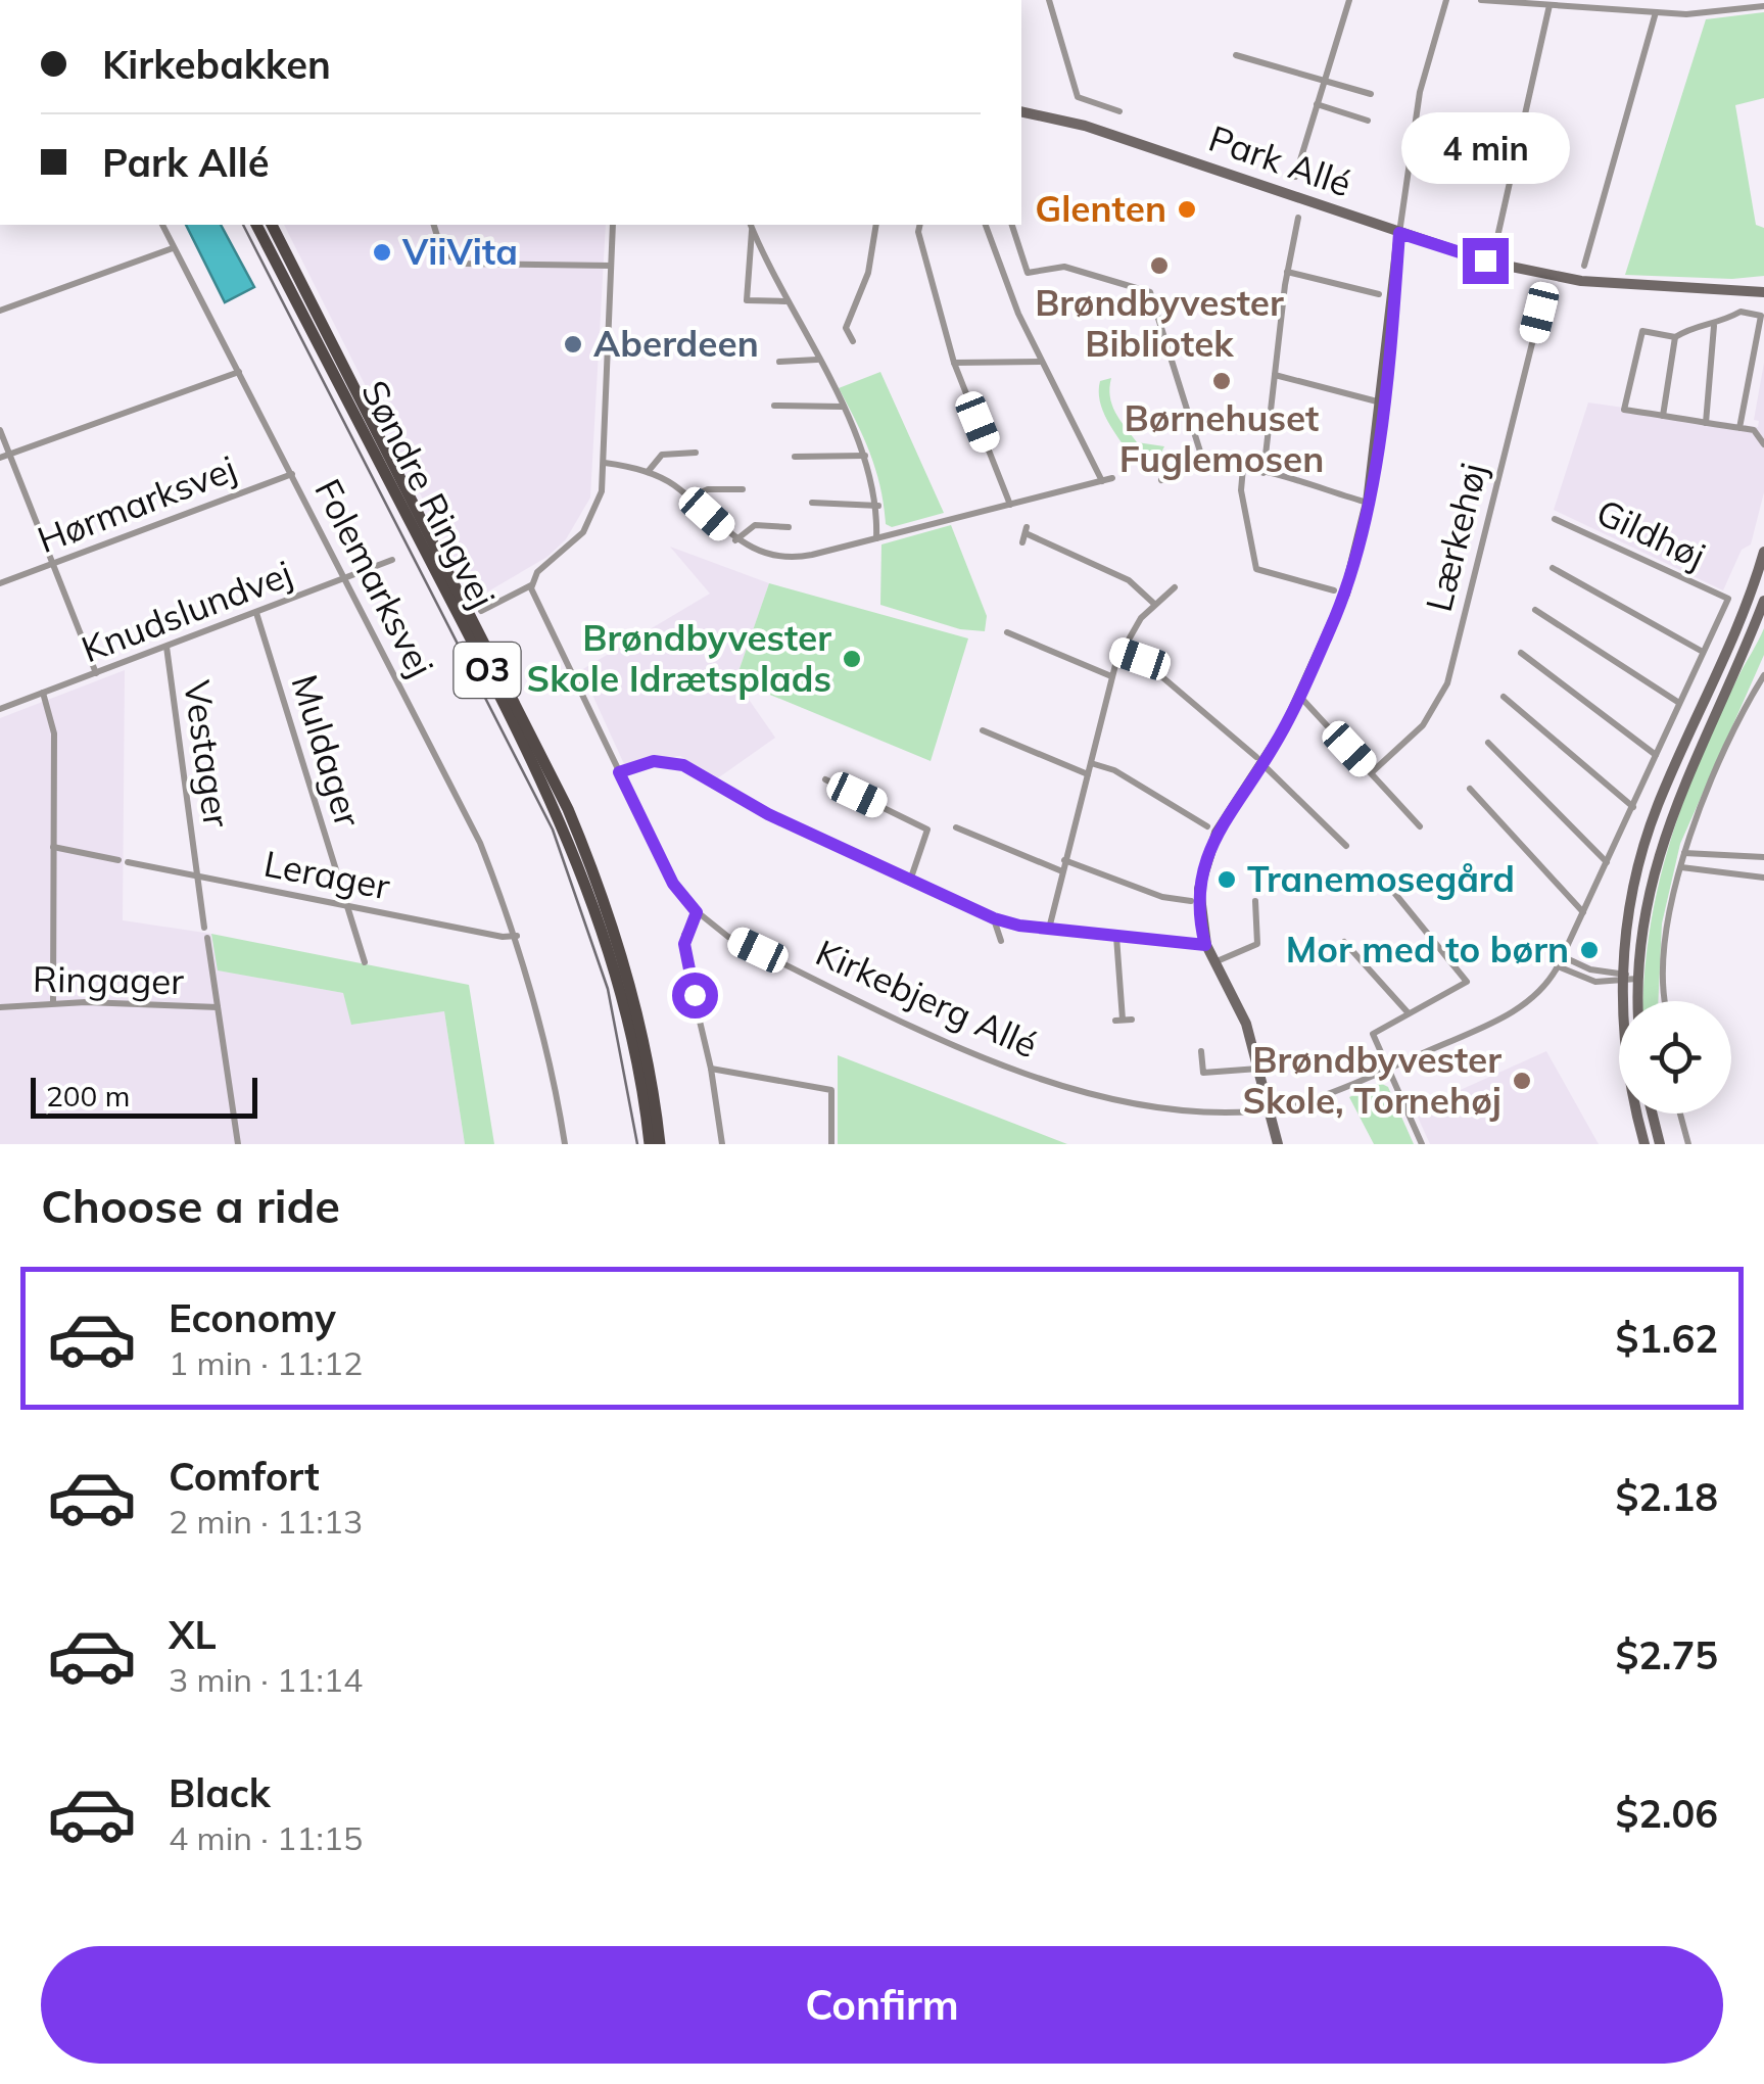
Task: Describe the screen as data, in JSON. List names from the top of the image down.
{
  "streets": {
    "main road": ["Søndre Ringvej", "O3"],
    "street": [
      "Park Allé",
      "Hørmarksvej",
      "Gildhøj",
      "Lærkehøj",
      "Folemarksvej",
      "Knudslundvej",
      "Muldager",
      "Vestager",
      "Lerager",
      "Ringager",
      "Kirkebjerg Allé"
    ]
  },
  "crossings": [
    ["Hørmarksvej", "Folemarksvej"],
    ["Gildhøj", "Kirkebjerg Allé"],
    ["Folemarksvej", "Knudslundvej"],
    ["Folemarksvej", "Lerager"],
    ["Knudslundvej", "Muldager"],
    ["Knudslundvej", "Vestager"],
    ["Muldager", "Lerager"],
    ["Vestager", "Lerager"]
  ],
  "places": [
    "Glenten",
    "ViiVita",
    "Brøndbyvester Bibliotek",
    "Aberdeen",
    "Børnehuset Fuglemosen",
    "Brøndbyvester Skole Idrætsplads",
    "Tranemosegård",
    "Mor med to børn",
    "Brøndbyvester Skole, Tornehøj"
  ],
  "scale_bar": "200 m",
  "page": {
    "banner": ["Kirkebakken", "Park Allé"],
    "bubble": "4 min",
    "scale": "200 m",
    "heading": "Choose a ride",
    "list": [
      {
        "name": "Economy",
        "note": "1 min · 11:12",
        "value": "$1.62"
      },
      {
        "name": "Comfort",
        "note": "2 min · 11:13",
        "value": "$2.18"
      },
      {
        "name": "XL",
        "note": "3 min · 11:14",
        "value": "$2.75"
      },
      {
        "name": "Black",
        "note": "4 min · 11:15",
        "value": "$2.06"
      }
    ],
    "buttons": "Confirm"
  }
}
